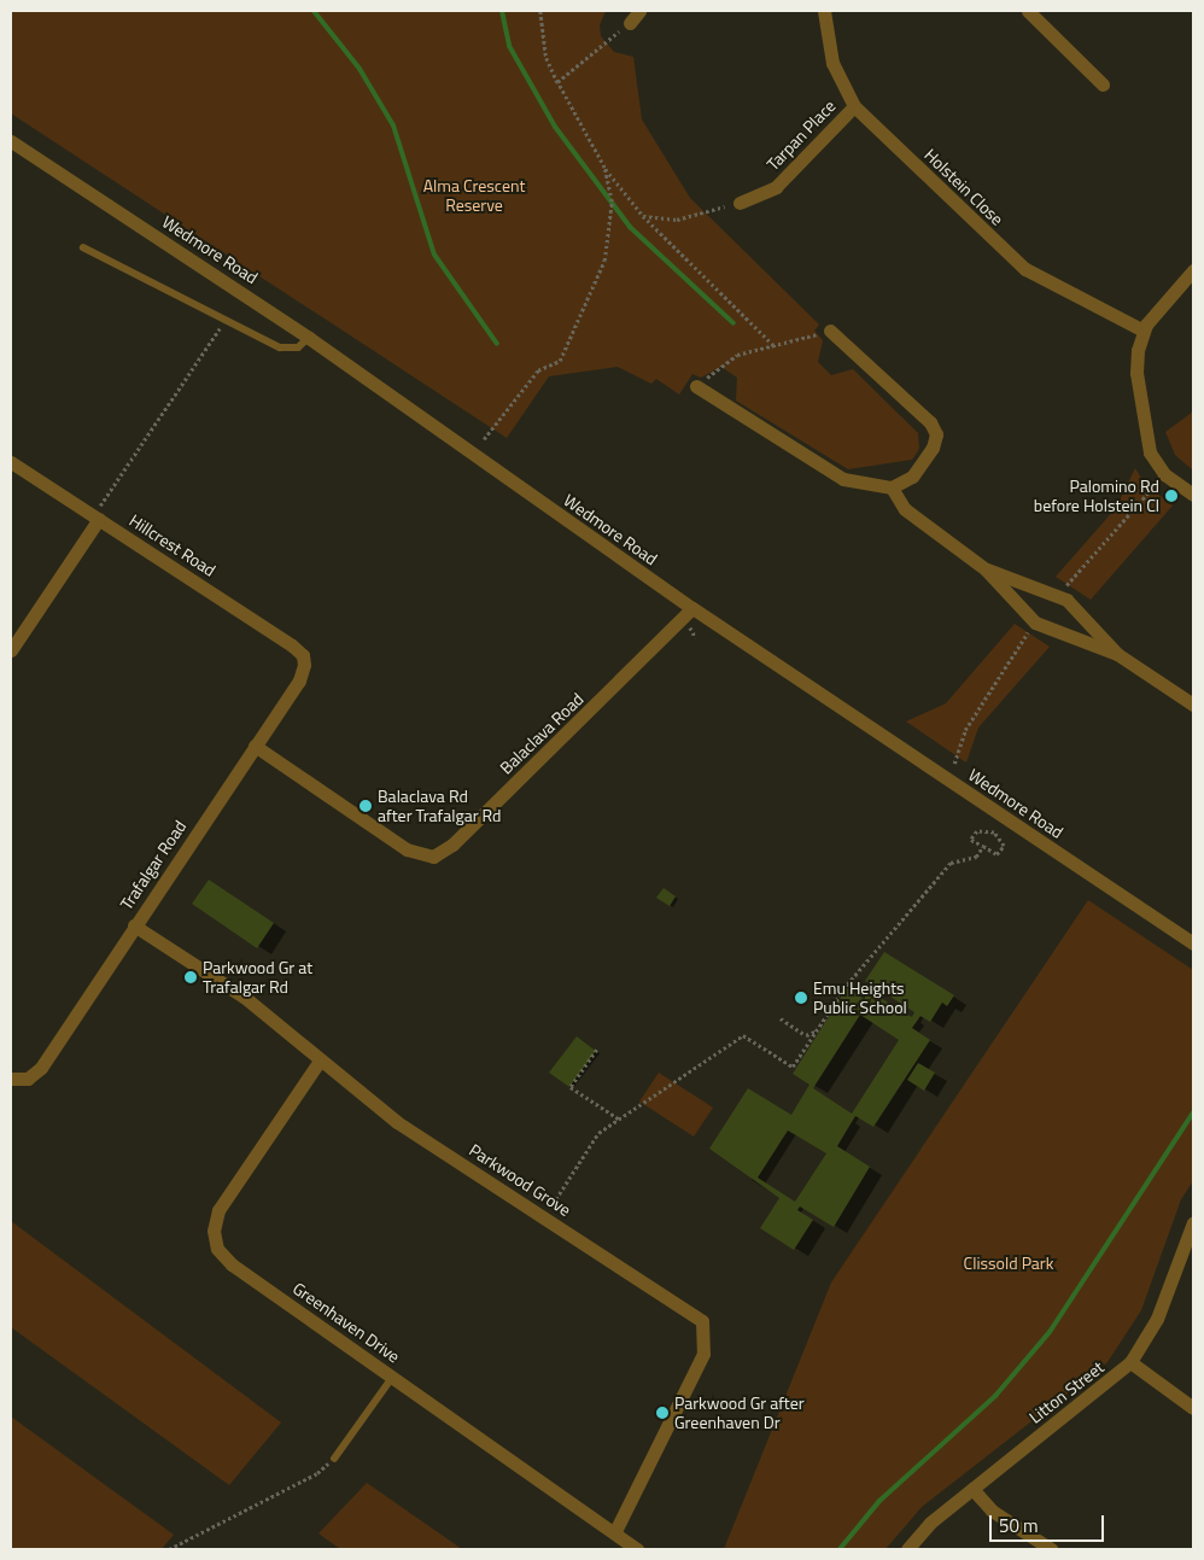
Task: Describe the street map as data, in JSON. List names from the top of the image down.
{
  "streets": {
    "street": [
      "Tarpan Place",
      "Holstein Close",
      "Wedmore Road",
      "Hillcrest Road",
      "Balaclava Road",
      "Trafalgar Road",
      "Parkwood Grove",
      "Greenhaven Drive",
      "Litton Street"
    ]
  },
  "crossings": [
    ["Tarpan Place", "Holstein Close"],
    ["Wedmore Road", "Balaclava Road"],
    ["Hillcrest Road", "Trafalgar Road"],
    ["Balaclava Road", "Trafalgar Road"],
    ["Trafalgar Road", "Parkwood Grove"],
    ["Parkwood Grove", "Greenhaven Drive"]
  ],
  "parks": ["Alma Crescent Reserve", "Clissold Park"],
  "places": [
    "Palomino Rd before Holstein Cl",
    "Balaclava Rd after Trafalgar Rd",
    "Parkwood Gr at Trafalgar Rd",
    "Emu Heights Public School",
    "Parkwood Gr after Greenhaven Dr"
  ],
  "scale_bar": "50 m"
}
